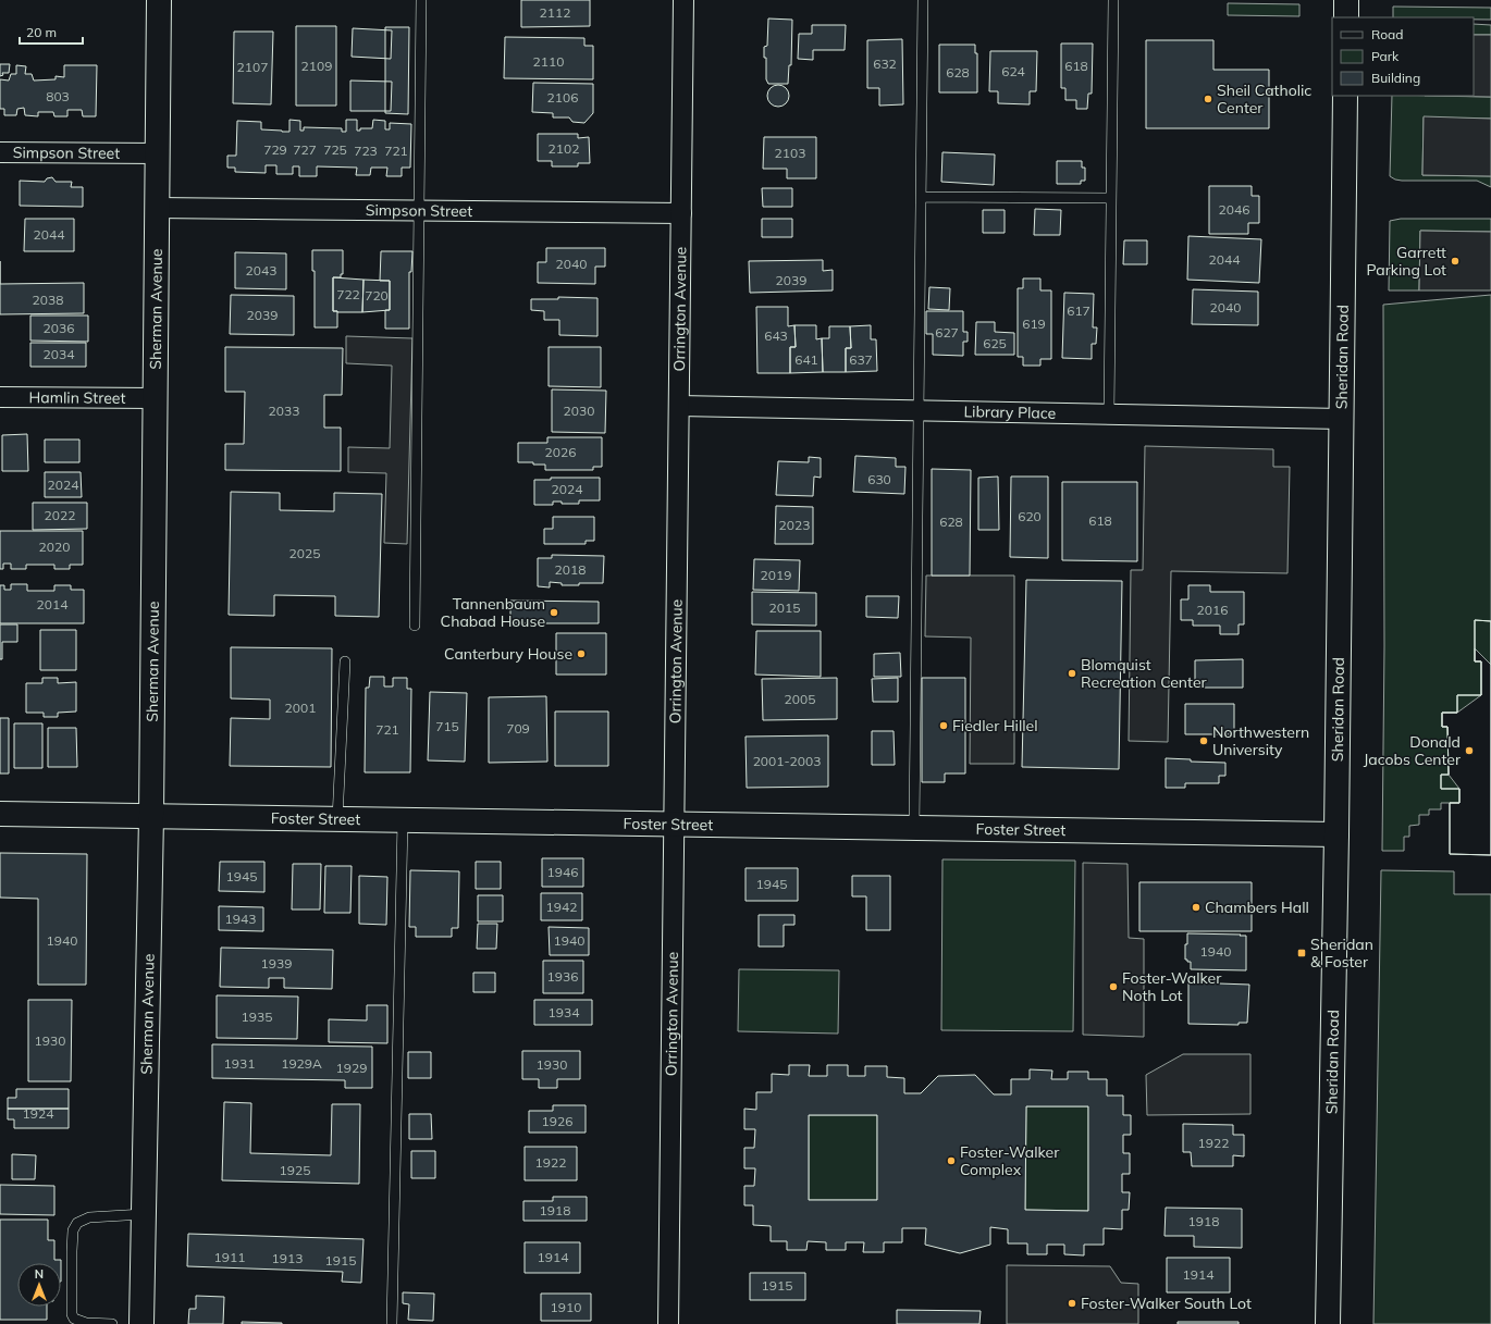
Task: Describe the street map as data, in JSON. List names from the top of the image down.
{
  "streets": {
    "street": [
      "Simpson Street",
      "Sherman Avenue",
      "Orrington Avenue",
      "Sheridan Road",
      "Hamlin Street",
      "Library Place",
      "Foster Street"
    ]
  },
  "crossings": [
    ["Simpson Street", "Sherman Avenue"],
    ["Simpson Street", "Orrington Avenue"],
    ["Sherman Avenue", "Hamlin Street"],
    ["Sherman Avenue", "Foster Street"],
    ["Orrington Avenue", "Library Place"],
    ["Orrington Avenue", "Foster Street"],
    ["Sheridan Road", "Library Place"],
    ["Sheridan Road", "Foster Street"]
  ],
  "places": {
    "other": [
      "Sheil Catholic Center",
      "Garrett Parking Lot",
      "Tannenbaum Chabad House",
      "Canterbury House",
      "Blomquist Recreation Center",
      "Fiedler Hillel",
      "Northwestern University",
      "Donald Jacobs Center",
      "Chambers Hall",
      "Foster-Walker Noth Lot",
      "Foster-Walker Complex",
      "Foster-Walker South Lot"
    ],
    "transit": ["Sheridan & Foster"]
  },
  "house_numbers": [
    "2112",
    "2110",
    "632",
    "2109",
    "618",
    "2107",
    "624",
    "628",
    "803",
    "2106",
    "2102",
    "729",
    "727",
    "725",
    "723",
    "721",
    "2103",
    "2046",
    "2044",
    "2044",
    "2040",
    "2043",
    "2039",
    "722",
    "720",
    "2038",
    "2040",
    "617",
    "2039",
    "619",
    "2036",
    "627",
    "643",
    "625",
    "2034",
    "641",
    "637",
    "2033",
    "2030",
    "2026",
    "630",
    "2024",
    "2024",
    "2022",
    "620",
    "618",
    "628",
    "2023",
    "2020",
    "2025",
    "2018",
    "2019",
    "2014",
    "2015",
    "2016",
    "2005",
    "2001",
    "715",
    "709",
    "721",
    "2001-2003",
    "1946",
    "1945",
    "1945",
    "1942",
    "1943",
    "1940",
    "1940",
    "1940",
    "1939",
    "1936",
    "1934",
    "1935",
    "1930",
    "1931",
    "1929A",
    "1930",
    "1929",
    "1924",
    "1926",
    "1922",
    "1922",
    "1925",
    "1918",
    "1918",
    "1911",
    "1914",
    "1913",
    "1915",
    "1914",
    "1915",
    "1910"
  ],
  "legend": ["Road", "Park", "Building"],
  "scale_bar": "20 m",
  "north": "top"
}
